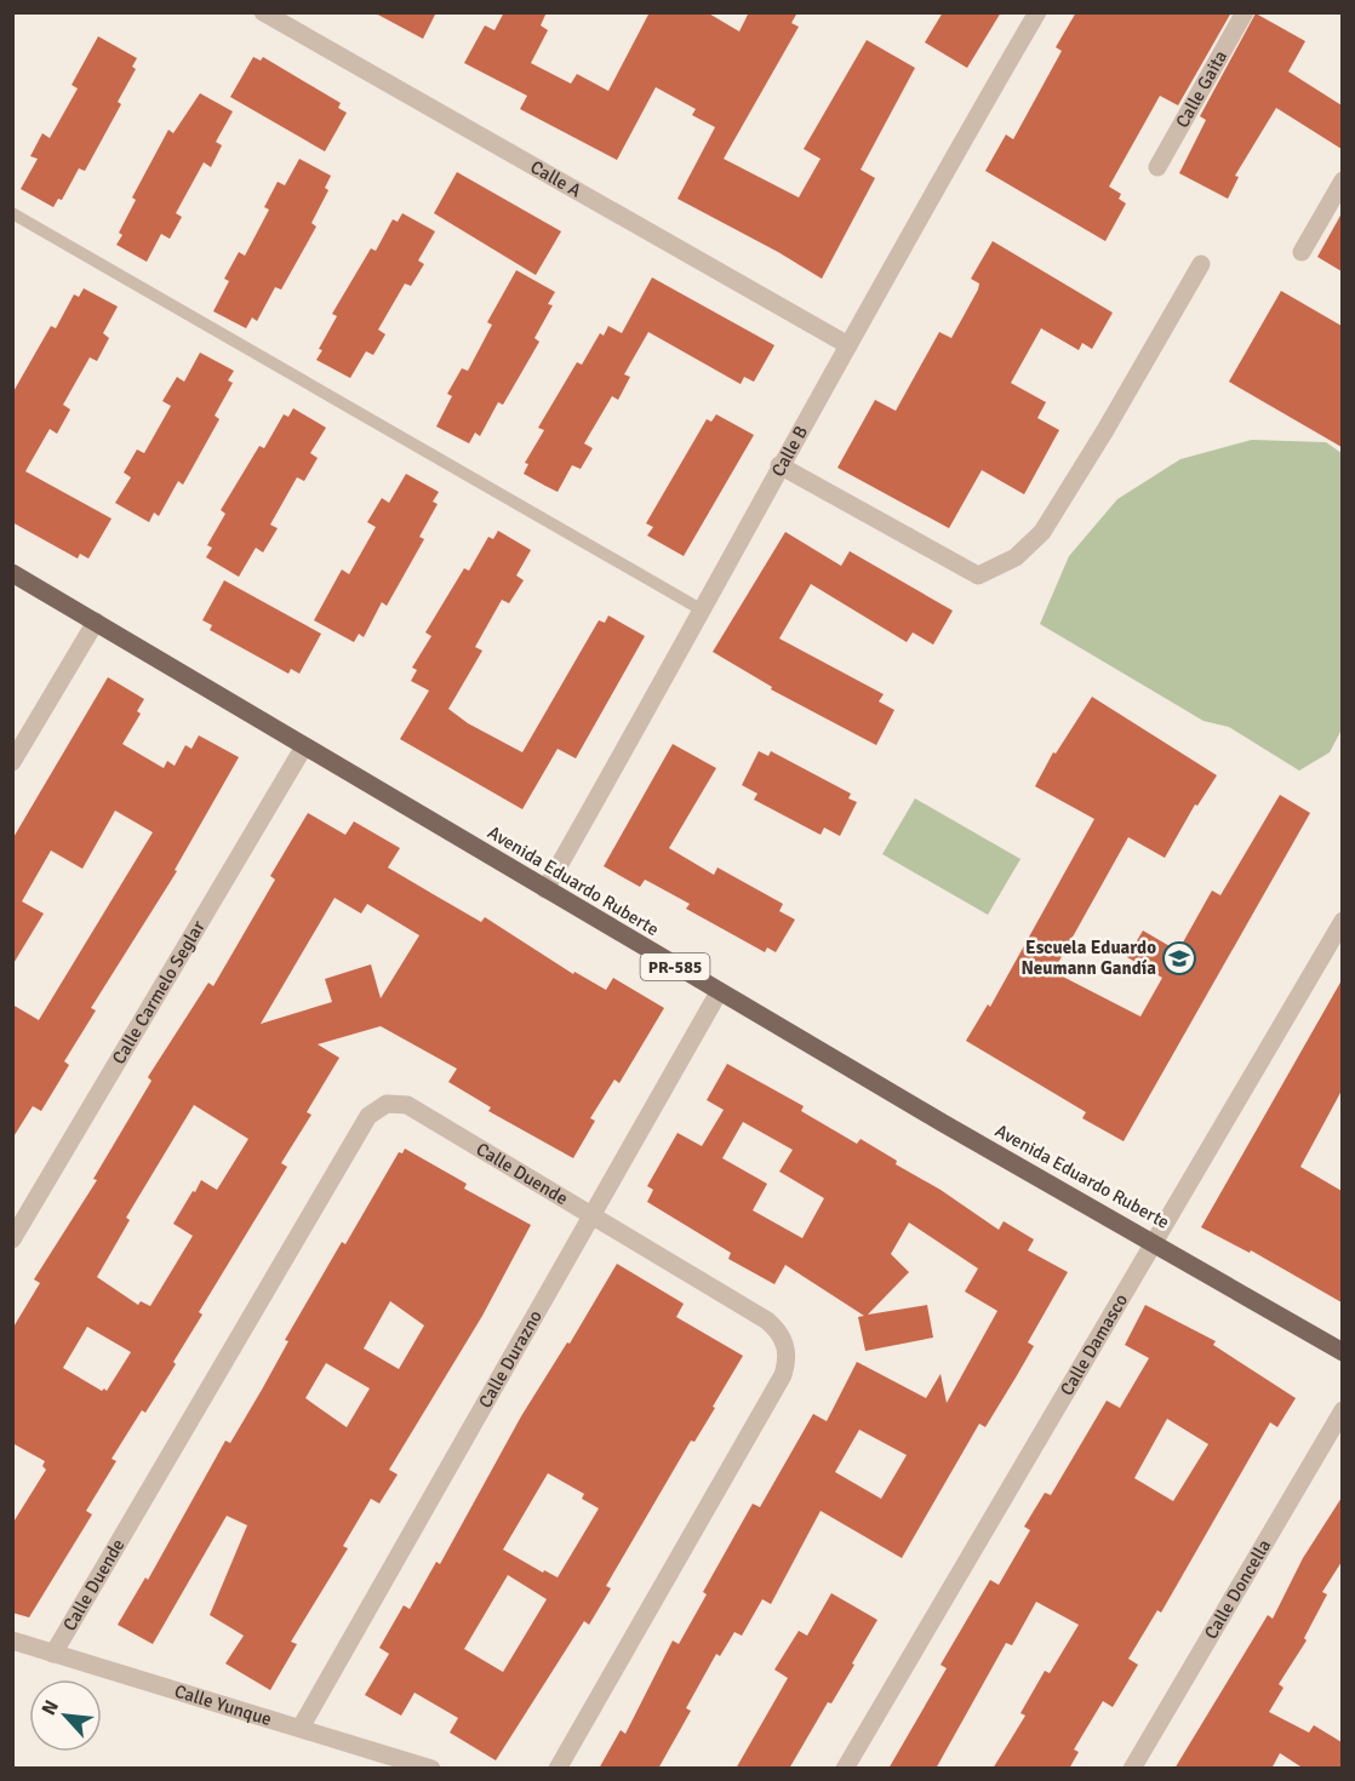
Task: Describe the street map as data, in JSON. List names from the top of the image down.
{
  "streets": {
    "main road": ["Avenida Eduardo Ruberte", "PR-585"],
    "street": [
      "Calle Gaita",
      "Calle A",
      "Calle B",
      "Calle Carmelo Seglar",
      "Calle Duende",
      "Calle Damasco",
      "Calle Durazno",
      "Calle Doncella",
      "Calle Yunque"
    ]
  },
  "crossings": [
    ["Calle A", "Calle B"],
    ["Calle B", "Avenida Eduardo Ruberte"],
    ["Avenida Eduardo Ruberte", "Calle Carmelo Seglar"],
    ["Avenida Eduardo Ruberte", "Calle Damasco"],
    ["Avenida Eduardo Ruberte", "Calle Durazno"],
    ["Calle Duende", "Calle Durazno"],
    ["Calle Duende", "Calle Yunque"],
    ["Calle Durazno", "Calle Yunque"]
  ],
  "places": {
    "school or university": ["Escuela Eduardo Neumann Gandía"]
  },
  "north": "top left"
}
